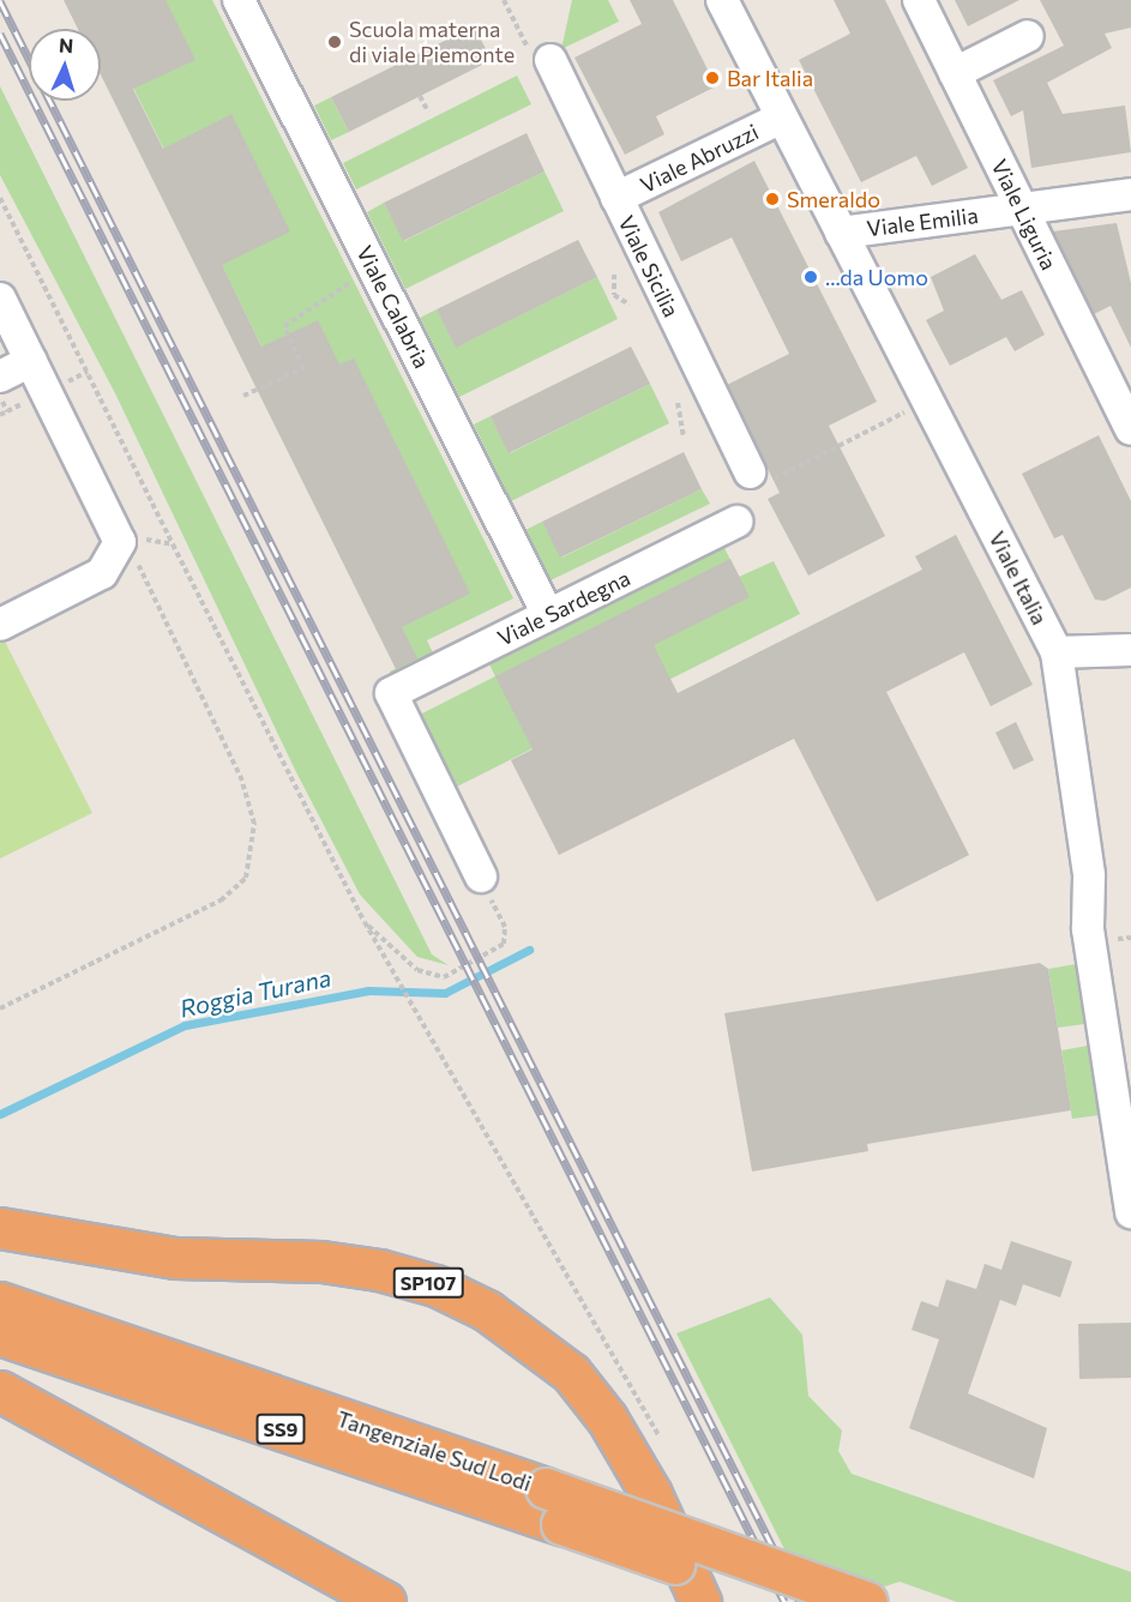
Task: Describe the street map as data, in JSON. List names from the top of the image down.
{
  "streets": {
    "highway": ["SP107", "SS9", "Tangenziale Sud Lodi"],
    "street": [
      "Viale Abruzzi",
      "Viale Liguria",
      "Viale Emilia",
      "Viale Sicilia",
      "Viale Calabria",
      "Viale Italia",
      "Viale Sardegna"
    ]
  },
  "crossings": [
    ["Viale Abruzzi", "Viale Sicilia"],
    ["Viale Abruzzi", "Viale Italia"],
    ["Viale Liguria", "Viale Emilia"],
    ["Viale Emilia", "Viale Italia"],
    ["Viale Calabria", "Viale Sardegna"]
  ],
  "water": ["Roggia Turana"],
  "places": [
    "Scuola materna di viale Piemonte",
    "Bar Italia",
    "Smeraldo",
    "...da Uomo"
  ],
  "north": "top"
}
